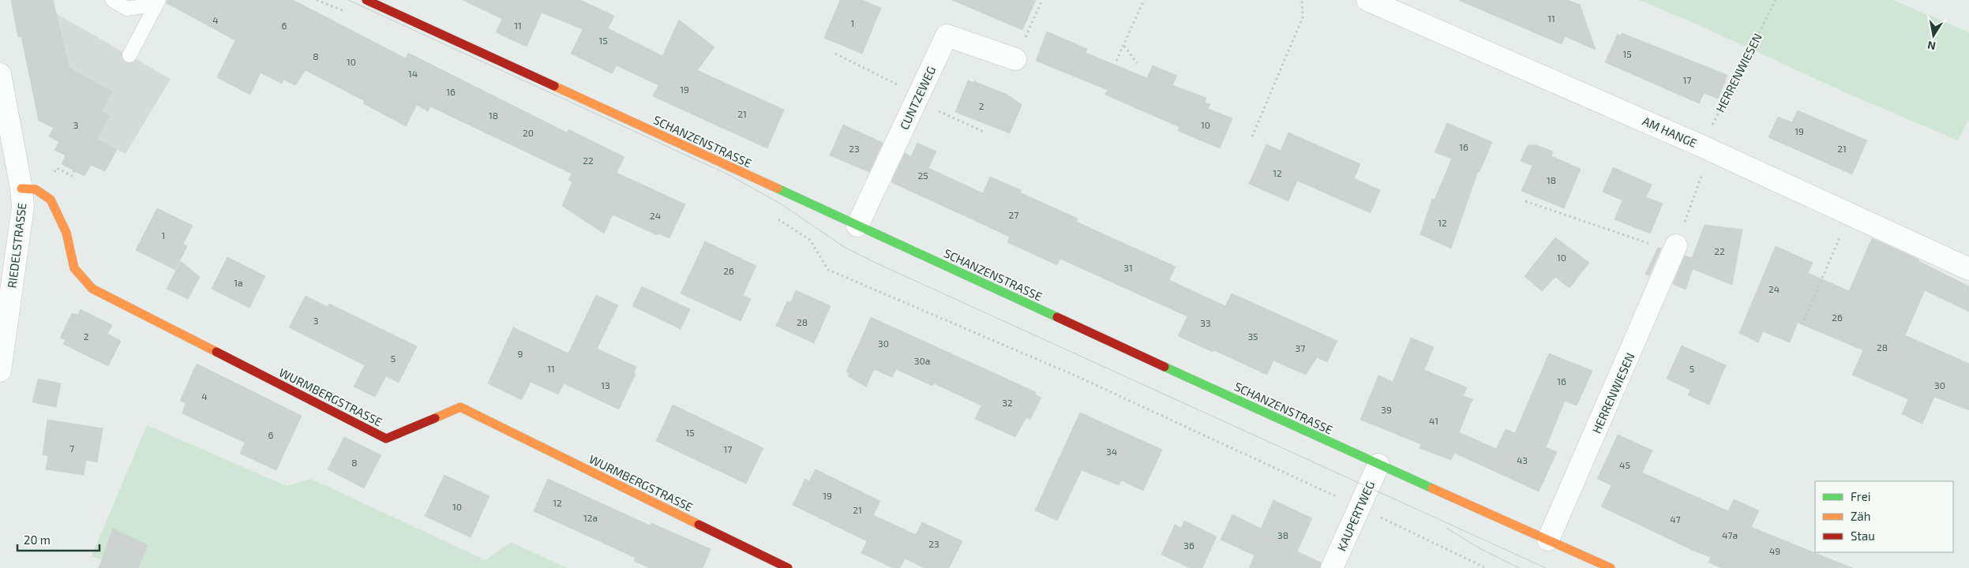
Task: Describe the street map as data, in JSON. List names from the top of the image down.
{
  "streets": {
    "street": [
      "HERRENWIESEN",
      "CUNTZEWEG",
      "AM HANGE",
      "SCHANZENSTRASSE",
      "RIEDELSTRASSE",
      "WURMBERGSTRASSE",
      "KAUPERTWEG"
    ]
  },
  "crossings": [
    ["HERRENWIESEN", "AM HANGE"],
    ["HERRENWIESEN", "SCHANZENSTRASSE"],
    ["CUNTZEWEG", "SCHANZENSTRASSE"],
    ["SCHANZENSTRASSE", "KAUPERTWEG"],
    ["RIEDELSTRASSE", "WURMBERGSTRASSE"]
  ],
  "house_numbers": [
    "11",
    "4",
    "1",
    "6",
    "11",
    "15",
    "15",
    "8",
    "10",
    "14",
    "17",
    "19",
    "16",
    "2",
    "21",
    "18",
    "3",
    "10",
    "19",
    "20",
    "16",
    "23",
    "21",
    "22",
    "12",
    "25",
    "18",
    "27",
    "24",
    "12",
    "1",
    "22",
    "10",
    "31",
    "26",
    "1a",
    "24",
    "26",
    "3",
    "28",
    "33",
    "2",
    "35",
    "30",
    "28",
    "37",
    "9",
    "5",
    "30a",
    "11",
    "5",
    "16",
    "13",
    "30",
    "4",
    "32",
    "39",
    "41",
    "15",
    "6",
    "7",
    "17",
    "34",
    "43",
    "8",
    "45",
    "19",
    "12",
    "10",
    "21",
    "12a",
    "47",
    "38",
    "47a",
    "23",
    "36",
    "49"
  ],
  "legend": ["Frei", "Zäh", "Stau"],
  "scale_bar": "20 m",
  "north": "bottom"
}
